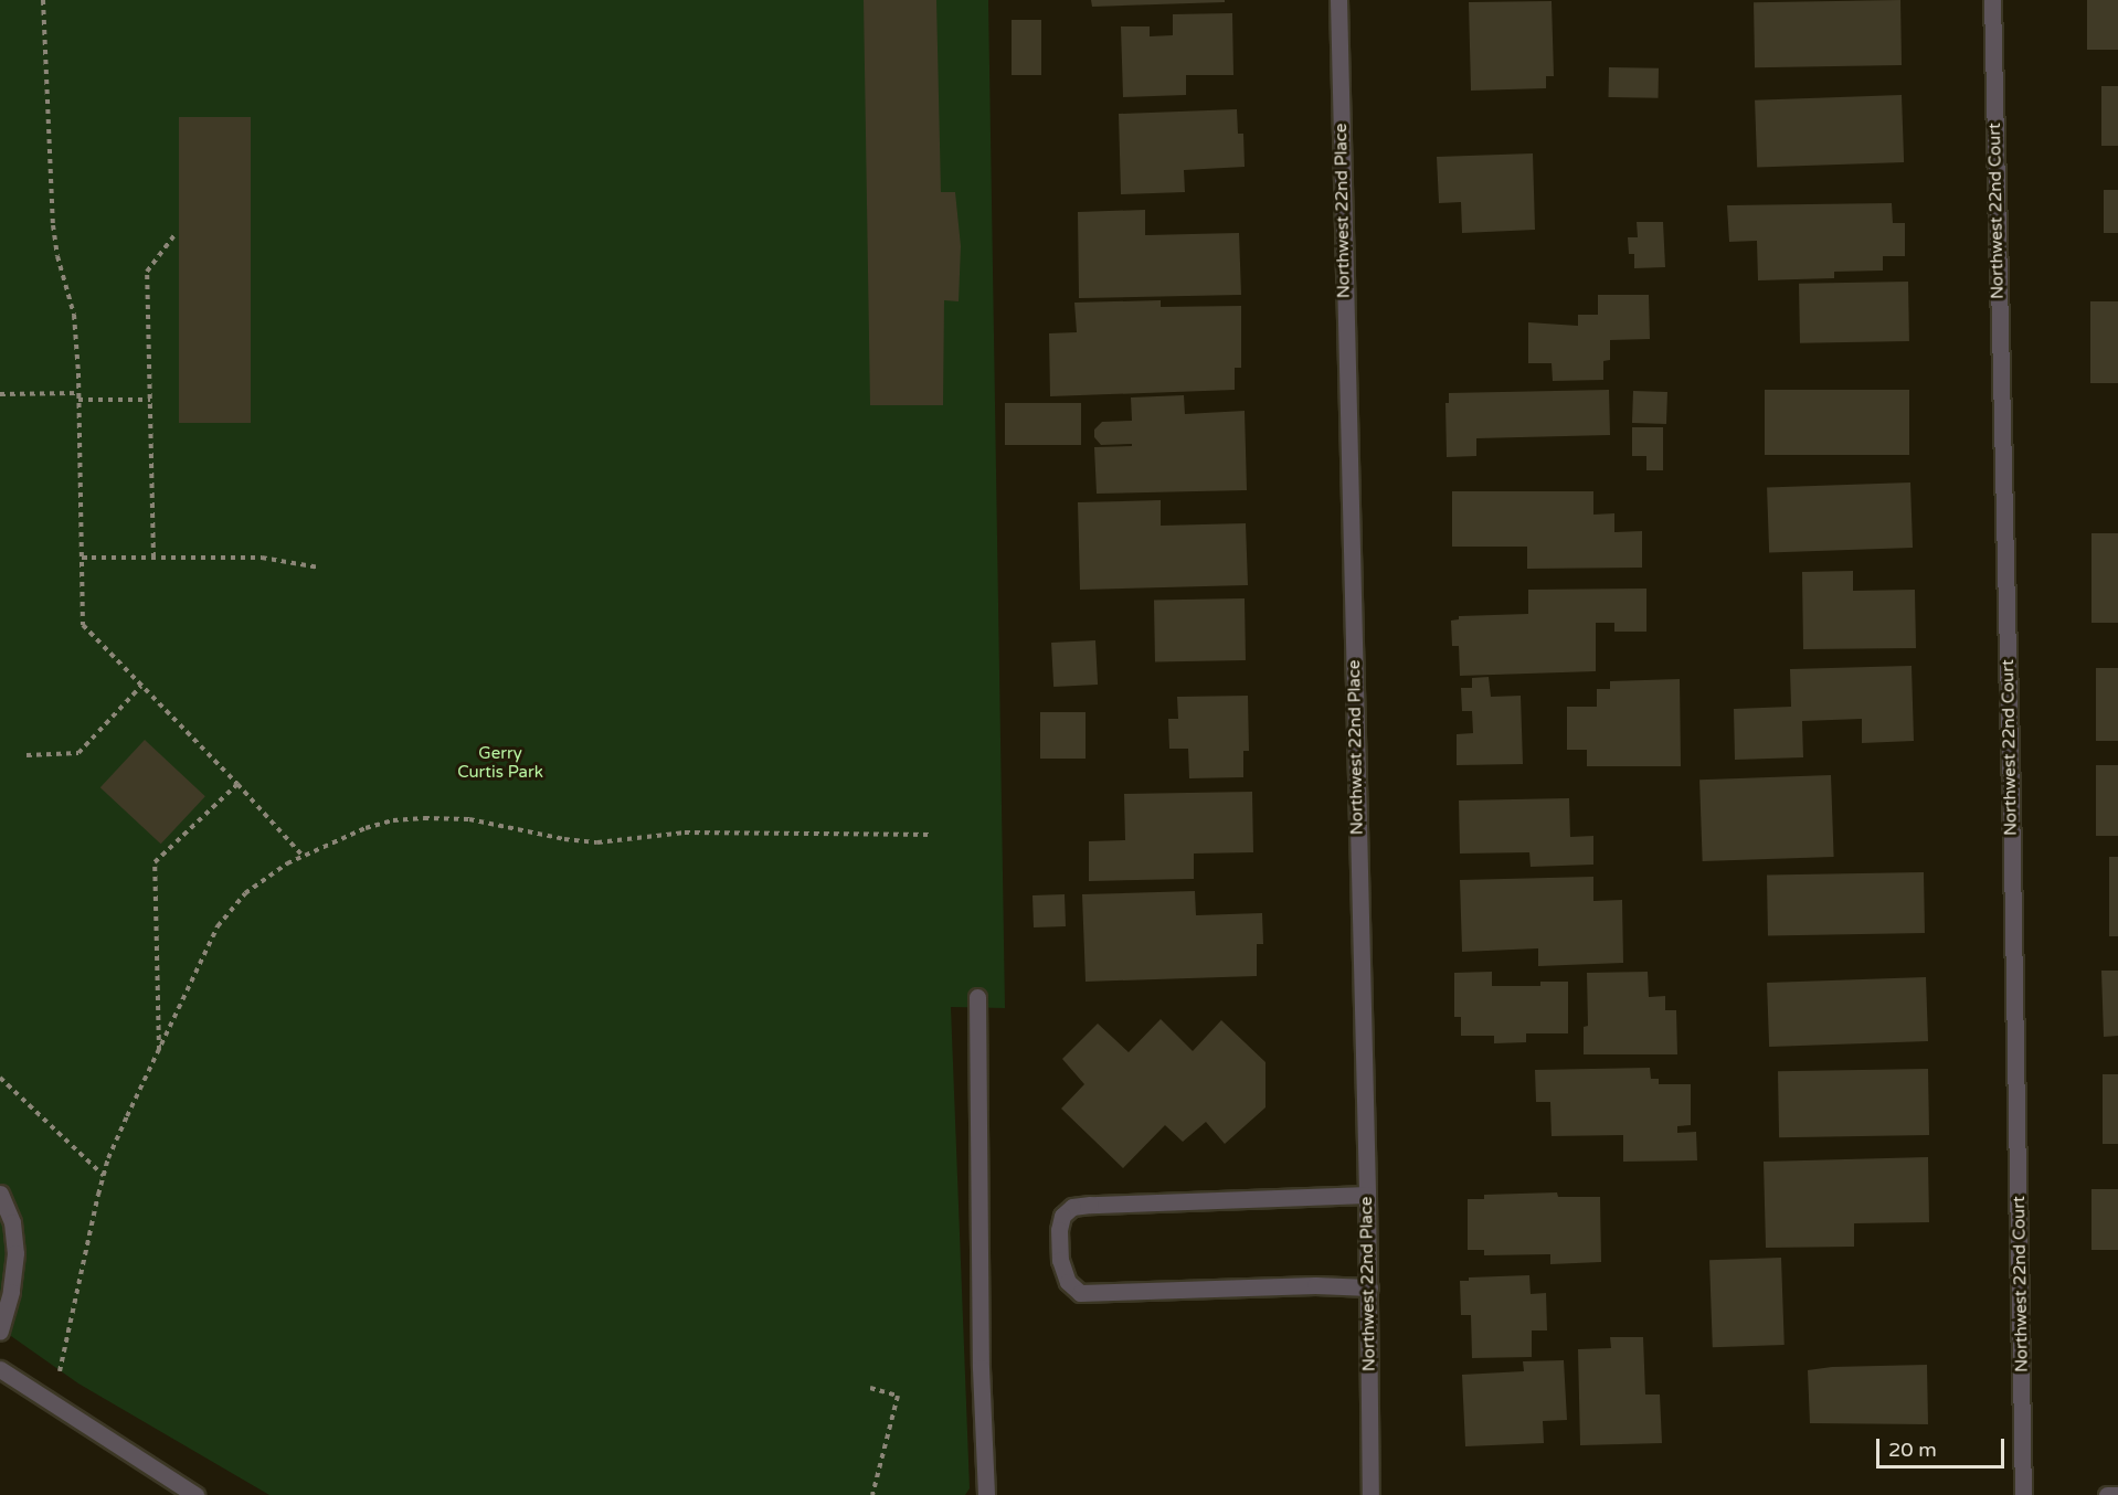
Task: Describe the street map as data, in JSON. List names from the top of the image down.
{
  "streets": {
    "street": ["Northwest 22nd Place", "Northwest 22nd Court"]
  },
  "parks": ["Gerry Curtis Park"],
  "scale_bar": "20 m"
}
